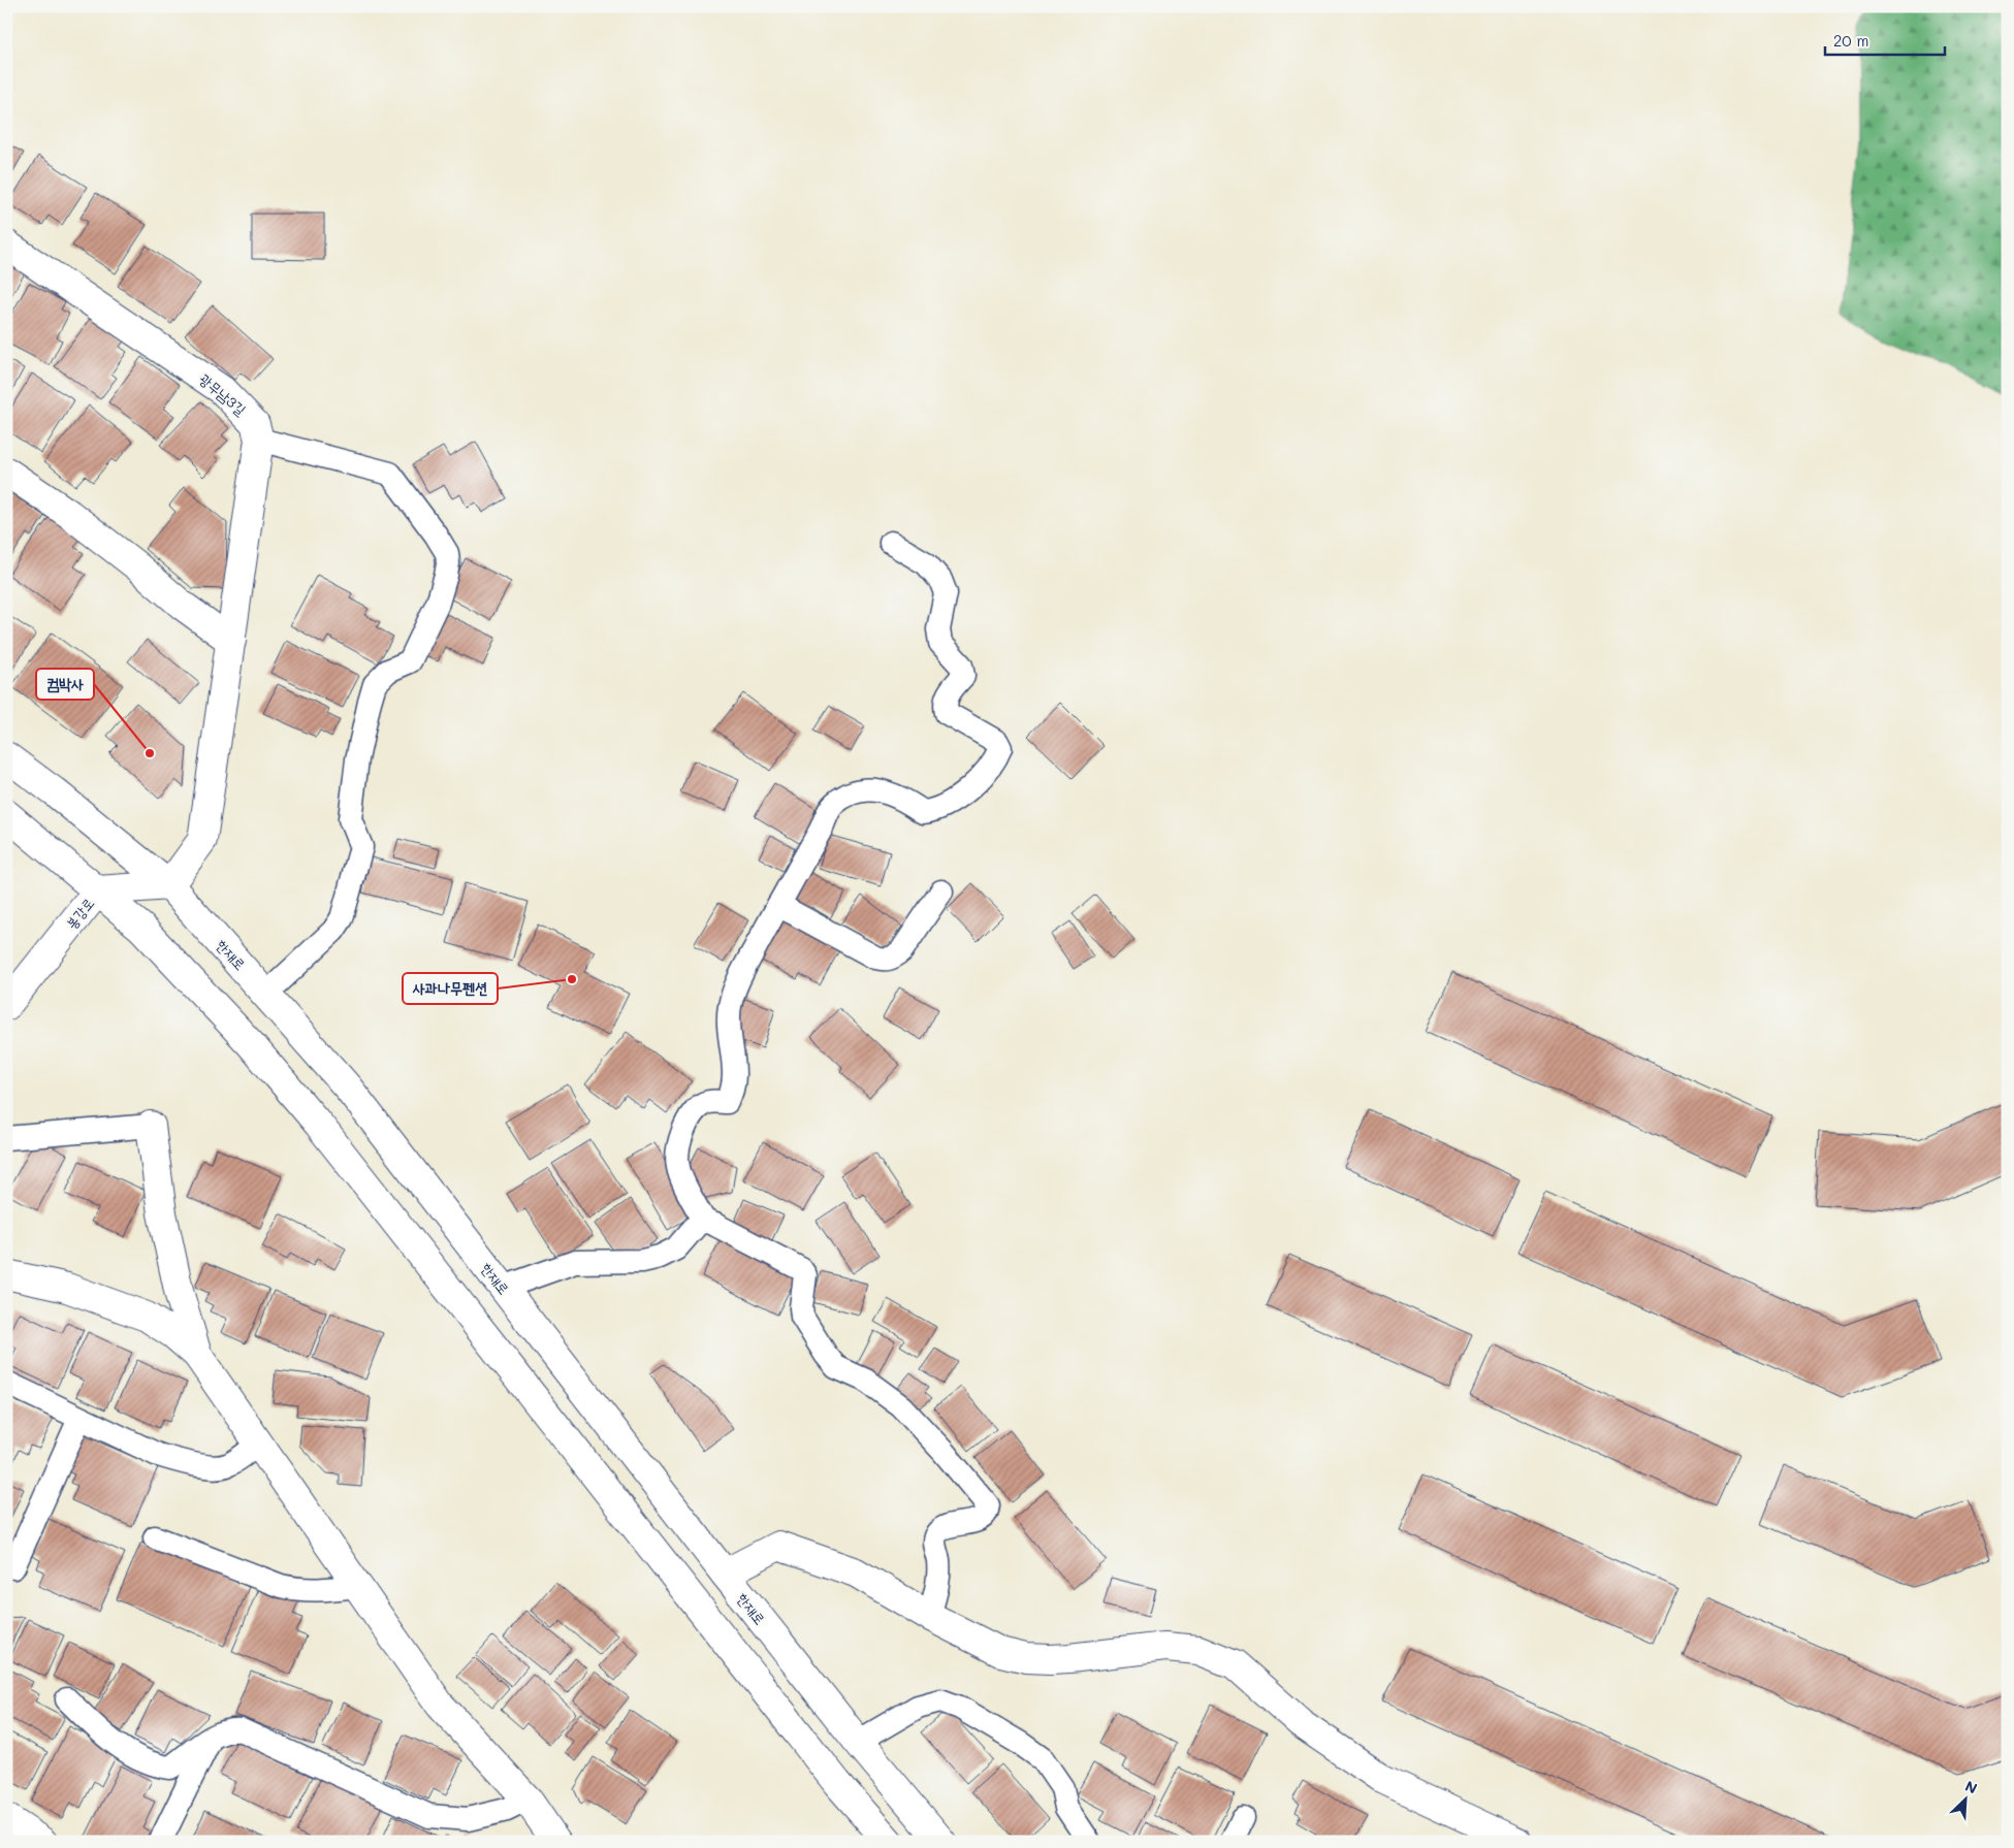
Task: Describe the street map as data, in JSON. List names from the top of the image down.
{
  "streets": {
    "street": ["광무남3길", "봉강로", "한재로"]
  },
  "crossings": [
    ["봉강로", "한재로"]
  ],
  "places": ["컴박사", "사과나무펜션"],
  "scale_bar": "20 m",
  "north": "top right"
}
